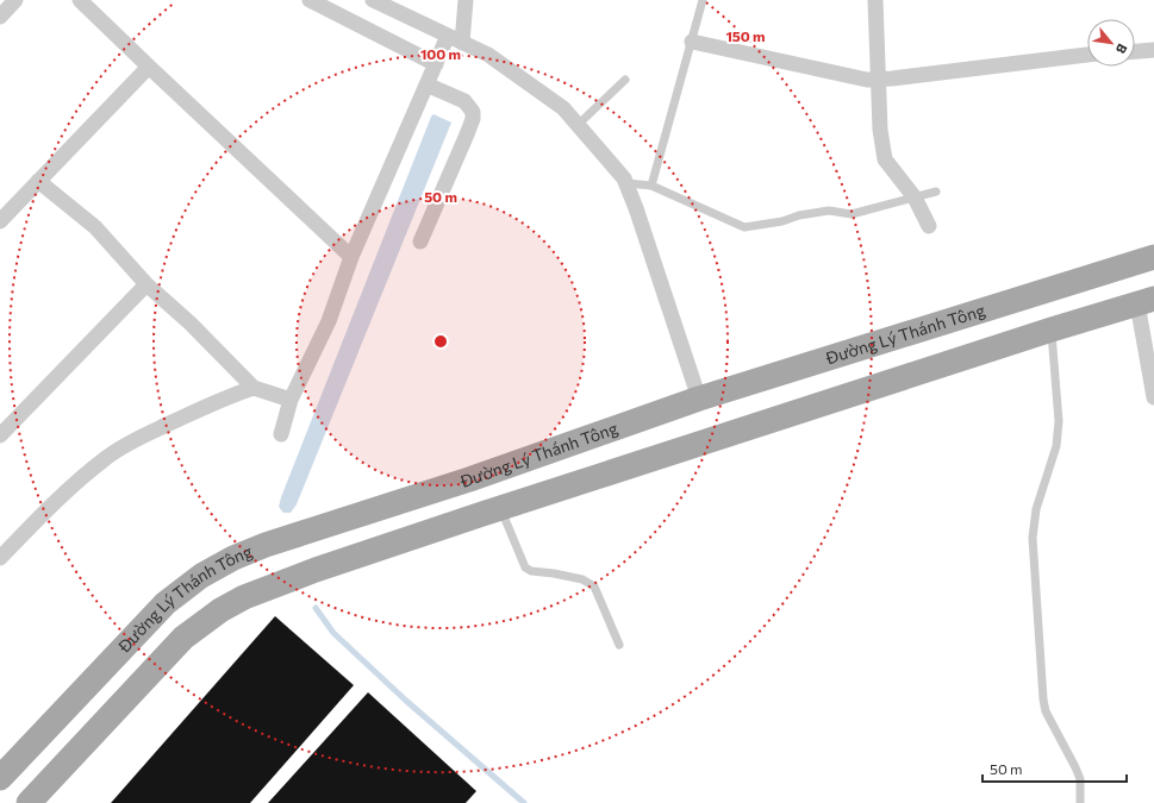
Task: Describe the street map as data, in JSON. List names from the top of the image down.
{
  "streets": {
    "main road": ["Đường Lý Thánh Tông"]
  },
  "scale_bar": "50 m",
  "north": "bottom right",
  "rings": ["150 m", "100 m", "50 m"]
}
